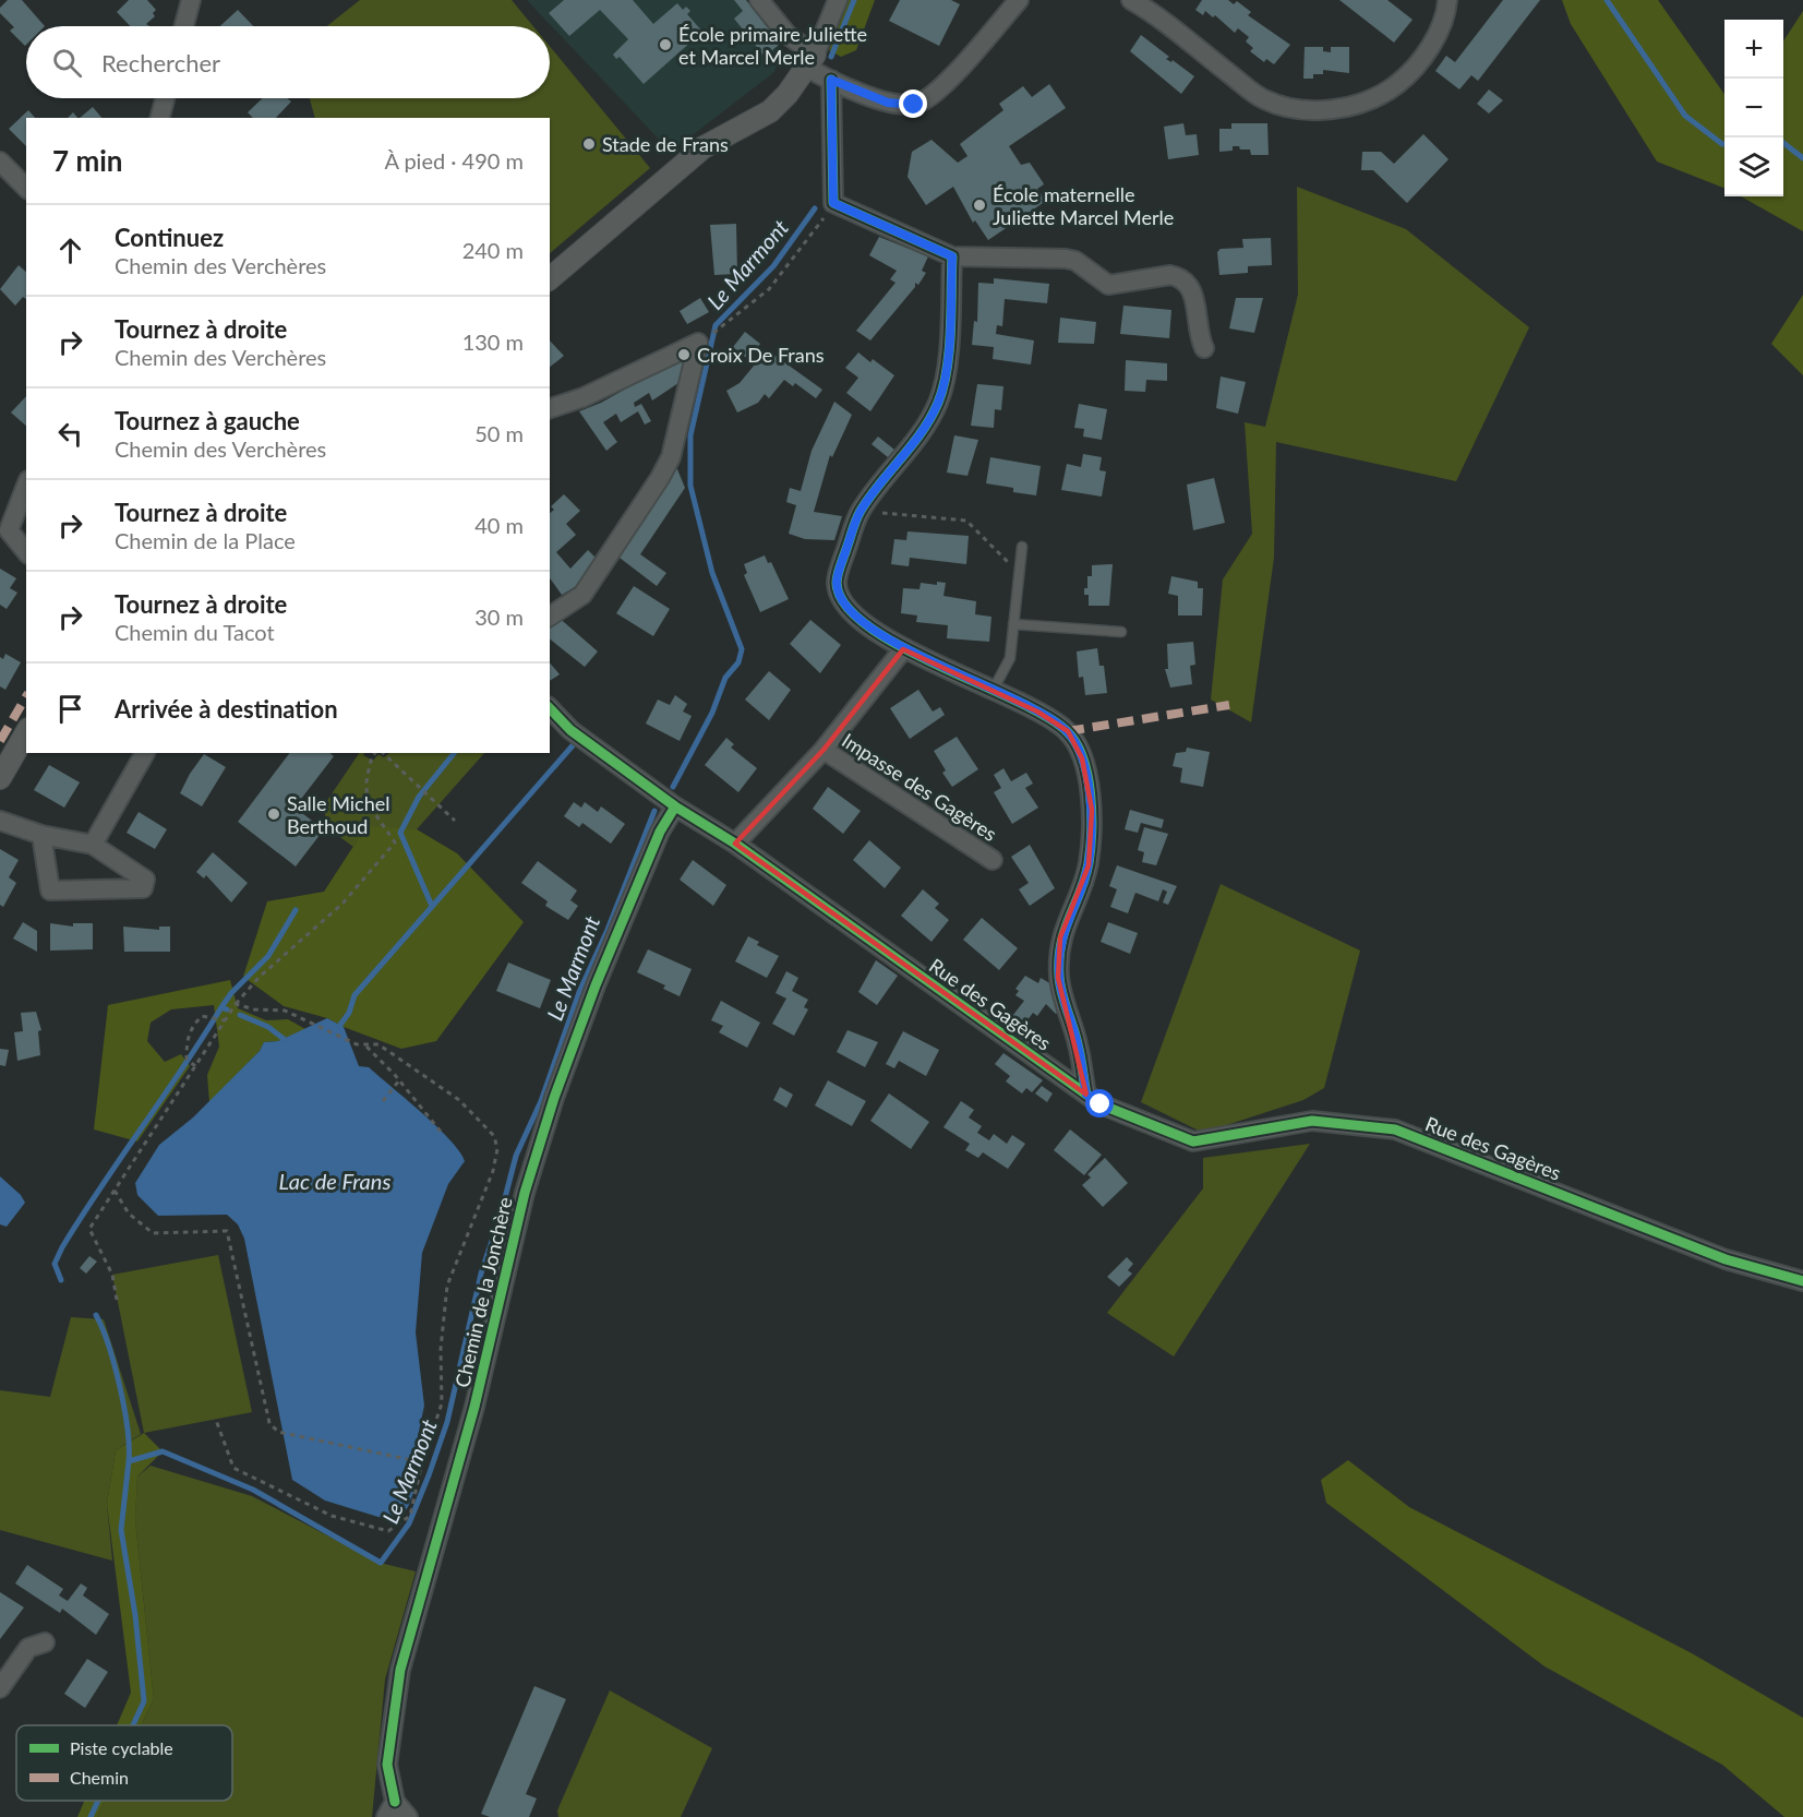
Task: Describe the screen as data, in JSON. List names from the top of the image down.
{
  "streets": {
    "street": ["Impasse des Gagères", "Rue des Gagères", "Chemin de la Jonchère"]
  },
  "crossings": [
    ["Impasse des Gagères", "Rue des Gagères"],
    ["Rue des Gagères", "Chemin de la Jonchère"]
  ],
  "water": ["Le Marmont", "Lac de Frans"],
  "places": [
    "École primaire Juliette et Marcel Merle",
    "Stade de Frans",
    "École maternelle Juliette Marcel Merle",
    "Croix De Frans",
    "Salle Michel Berthoud"
  ],
  "legend": ["Piste cyclable", "Chemin"],
  "page": {
    "map_buttons": ["+", "−"],
    "search": "Rechercher",
    "heading": ["7 min", "À pied · 490 m"],
    "list": [
      ["Continuez", "Chemin des Verchères", "240 m"],
      ["Tournez à droite", "Chemin des Verchères", "130 m"],
      ["Tournez à gauche", "Chemin des Verchères", "50 m"],
      ["Tournez à droite", "Chemin de la Place", "40 m"],
      ["Tournez à droite", "Chemin du Tacot", "30 m"],
      "Arrivée à destination"
    ]
  }
}
